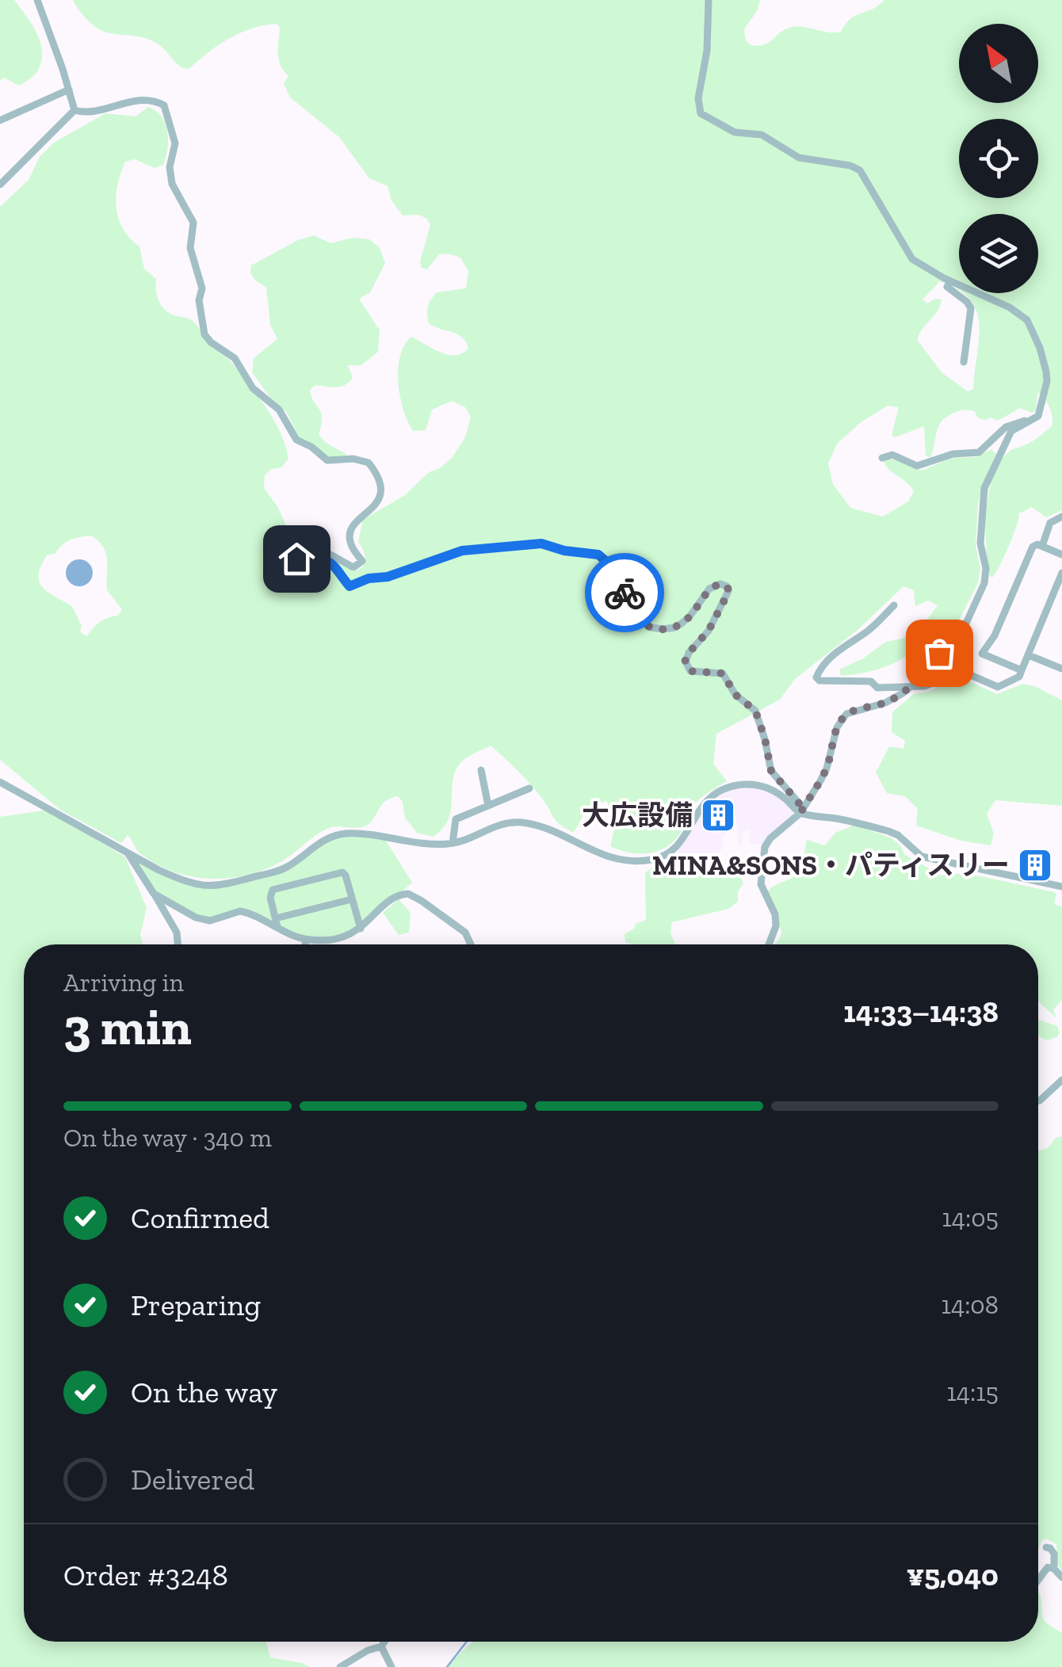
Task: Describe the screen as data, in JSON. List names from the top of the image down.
{
  "places": {
    "building": ["大広設備", "MINA&SONS・パティスリー"]
  },
  "north": "top left",
  "page": {
    "heading": ["3 min", "Arriving in", "14:33–14:38"],
    "panel": ["Order #3248", "¥5,040"],
    "bar": "On the way · 340 m",
    "list": [
      ["Confirmed", "14:05"],
      ["Preparing", "14:08"],
      ["On the way", "14:15"],
      "Delivered"
    ]
  }
}
